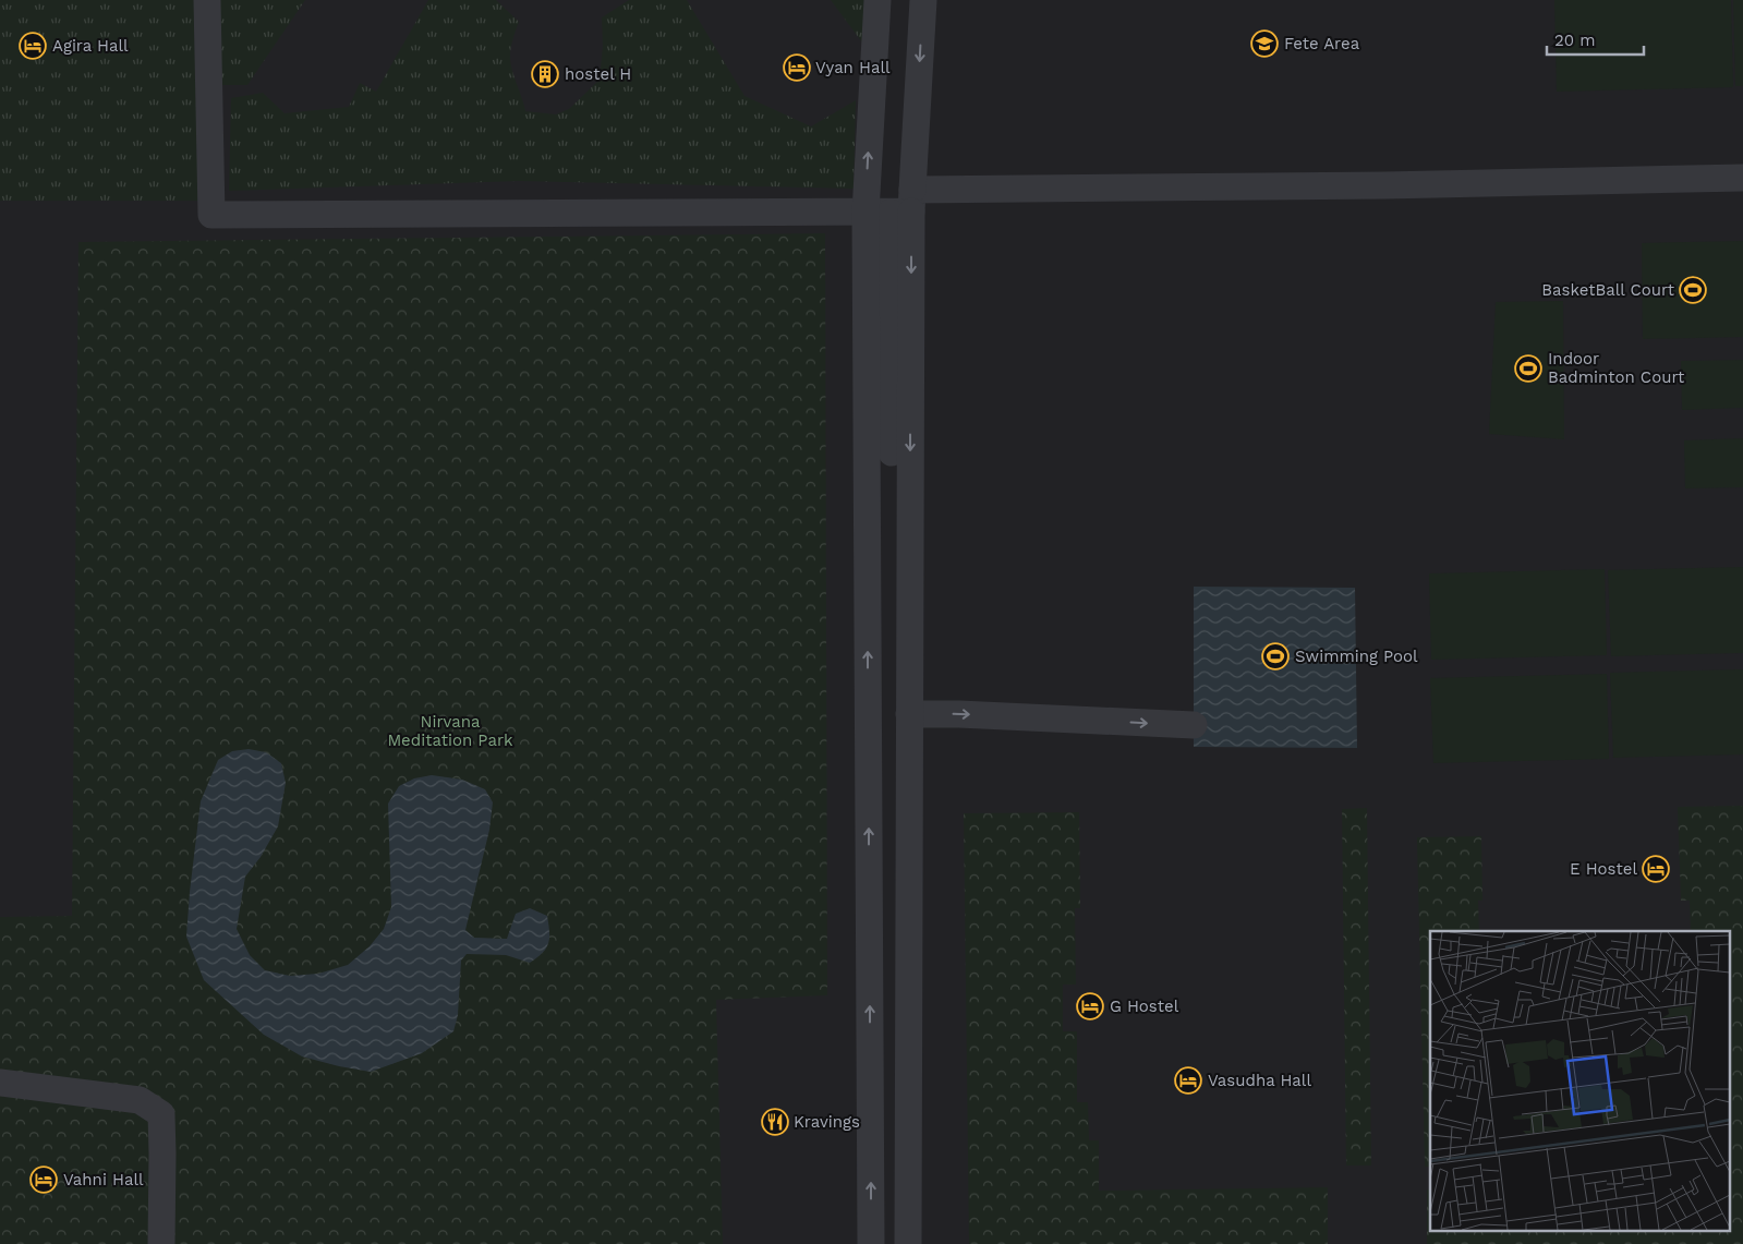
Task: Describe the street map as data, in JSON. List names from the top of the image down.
{
  "parks": ["Nirvana Meditation Park"],
  "places": {
    "school or university": ["Fete Area"],
    "hotel": [
      "Agira Hall",
      "Vyan Hall",
      "E Hostel",
      "G Hostel",
      "Vasudha Hall",
      "Vahni Hall"
    ],
    "building": ["hostel H"],
    "sports": ["BasketBall Court", "Indoor Badminton Court", "Swimming Pool"],
    "restaurant": ["Kravings"]
  },
  "scale_bar": "20 m"
}
